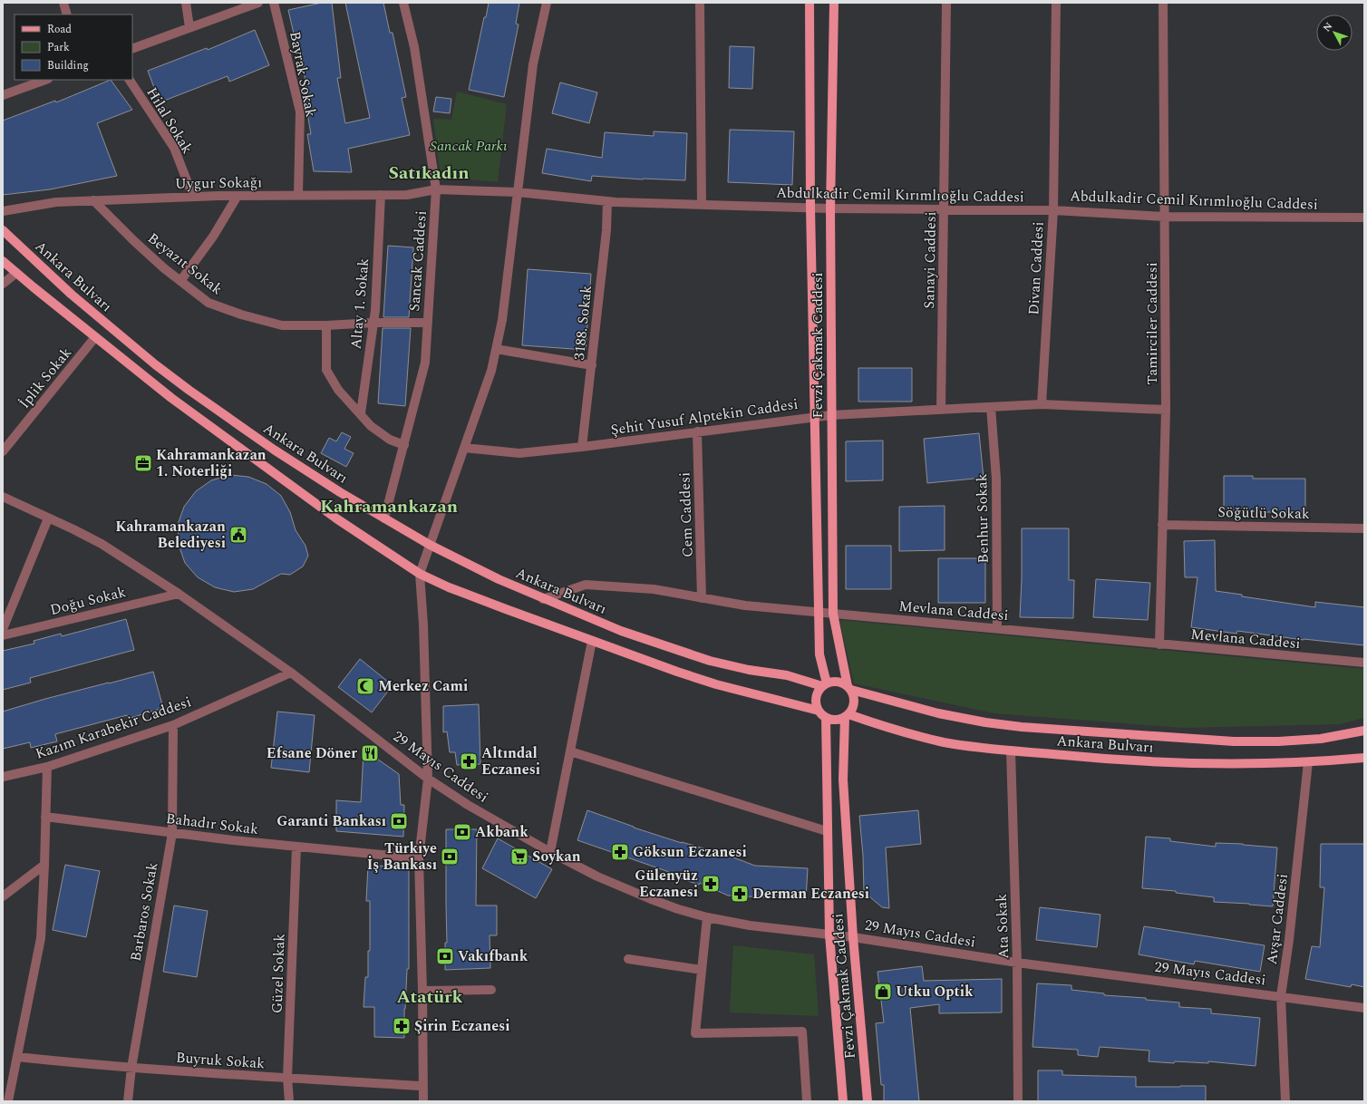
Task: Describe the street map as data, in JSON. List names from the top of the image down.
{
  "streets": {
    "main road": ["Ankara Bulvarı", "Fevzi Çakmak Caddesi"],
    "street": [
      "Bayrak Sokak",
      "Hilal Sokak",
      "Uygur Sokağı",
      "Abdulkadir Cemil Kırımlıoğlu Caddesi",
      "Sanayi Caddesi",
      "Sancak Caddesi",
      "Beyazıt Sokak",
      "Divan Caddesi",
      "Altay 1. Sokak",
      "3188. Sokak",
      "Tamirciler Caddesi",
      "İplik Sokak",
      "Şehit Yusuf Alptekin Caddesi",
      "Söğütlü Sokak",
      "Cem Caddesi",
      "Benhur Sokak",
      "Doğu Sokak",
      "Mevlana Caddesi",
      "Kazım Karabekir Caddesi",
      "29 Mayıs Caddesi",
      "Bahadır Sokak",
      "Barbaros Sokak",
      "Avşar Caddesi",
      "Ata Sokak",
      "Güzel Sokak",
      "Buyruk Sokak"
    ]
  },
  "crossings": [
    ["Bayrak Sokak", "Uygur Sokağı"],
    ["Hilal Sokak", "Uygur Sokağı"],
    ["Uygur Sokağı", "Abdulkadir Cemil Kırımlıoğlu Caddesi"],
    ["Uygur Sokağı", "Sancak Caddesi"],
    ["Uygur Sokağı", "Beyazıt Sokak"],
    ["Uygur Sokağı", "Altay 1. Sokak"],
    ["Abdulkadir Cemil Kırımlıoğlu Caddesi", "Sanayi Caddesi"],
    ["Abdulkadir Cemil Kırımlıoğlu Caddesi", "Sancak Caddesi"],
    ["Abdulkadir Cemil Kırımlıoğlu Caddesi", "Divan Caddesi"],
    ["Abdulkadir Cemil Kırımlıoğlu Caddesi", "3188. Sokak"],
    ["Abdulkadir Cemil Kırımlıoğlu Caddesi", "Tamirciler Caddesi"],
    ["Abdulkadir Cemil Kırımlıoğlu Caddesi", "Fevzi Çakmak Caddesi"],
    ["Sanayi Caddesi", "Şehit Yusuf Alptekin Caddesi"],
    ["Sancak Caddesi", "Beyazıt Sokak"],
    ["Sancak Caddesi", "Ankara Bulvarı"],
    ["Beyazıt Sokak", "Altay 1. Sokak"],
    ["Divan Caddesi", "Şehit Yusuf Alptekin Caddesi"],
    ["Ankara Bulvarı", "Fevzi Çakmak Caddesi"],
    ["Ankara Bulvarı", "Mevlana Caddesi"],
    ["Ankara Bulvarı", "Avşar Caddesi"],
    ["Ankara Bulvarı", "Ata Sokak"],
    ["3188. Sokak", "Şehit Yusuf Alptekin Caddesi"],
    ["Tamirciler Caddesi", "Şehit Yusuf Alptekin Caddesi"],
    ["Tamirciler Caddesi", "Söğütlü Sokak"],
    ["Tamirciler Caddesi", "Mevlana Caddesi"],
    ["Fevzi Çakmak Caddesi", "Şehit Yusuf Alptekin Caddesi"],
    ["Fevzi Çakmak Caddesi", "Mevlana Caddesi"],
    ["Fevzi Çakmak Caddesi", "29 Mayıs Caddesi"],
    ["Şehit Yusuf Alptekin Caddesi", "Cem Caddesi"],
    ["Şehit Yusuf Alptekin Caddesi", "Benhur Sokak"],
    ["Cem Caddesi", "Mevlana Caddesi"],
    ["Benhur Sokak", "Mevlana Caddesi"],
    ["Doğu Sokak", "29 Mayıs Caddesi"],
    ["Kazım Karabekir Caddesi", "29 Mayıs Caddesi"],
    ["Kazım Karabekir Caddesi", "Barbaros Sokak"],
    ["29 Mayıs Caddesi", "Avşar Caddesi"],
    ["29 Mayıs Caddesi", "Ata Sokak"],
    ["Bahadır Sokak", "Barbaros Sokak"],
    ["Bahadır Sokak", "Güzel Sokak"],
    ["Barbaros Sokak", "Buyruk Sokak"],
    ["Güzel Sokak", "Buyruk Sokak"]
  ],
  "districts": ["Satıkadın", "Kahramankazan", "Atatürk"],
  "parks": ["Sancak Parkı"],
  "places": {
    "office": ["Kahramankazan 1. Noterliği"],
    "public building": ["Kahramankazan Belediyesi"],
    "mosque": ["Merkez Cami"],
    "restaurant": ["Efsane Döner"],
    "pharmacy": [
      "Altındal Eczanesi",
      "Göksun Eczanesi",
      "Gülenyüz Eczanesi",
      "Derman Eczanesi",
      "Şirin Eczanesi"
    ],
    "bank": [
      "Garanti Bankası",
      "Akbank",
      "Türkiye İş Bankası",
      "Vakıfbank"
    ],
    "supermarket": ["Soykan"],
    "shop": ["Utku Optik"]
  },
  "legend": ["Road", "Park", "Building"],
  "north": "top left"
}
